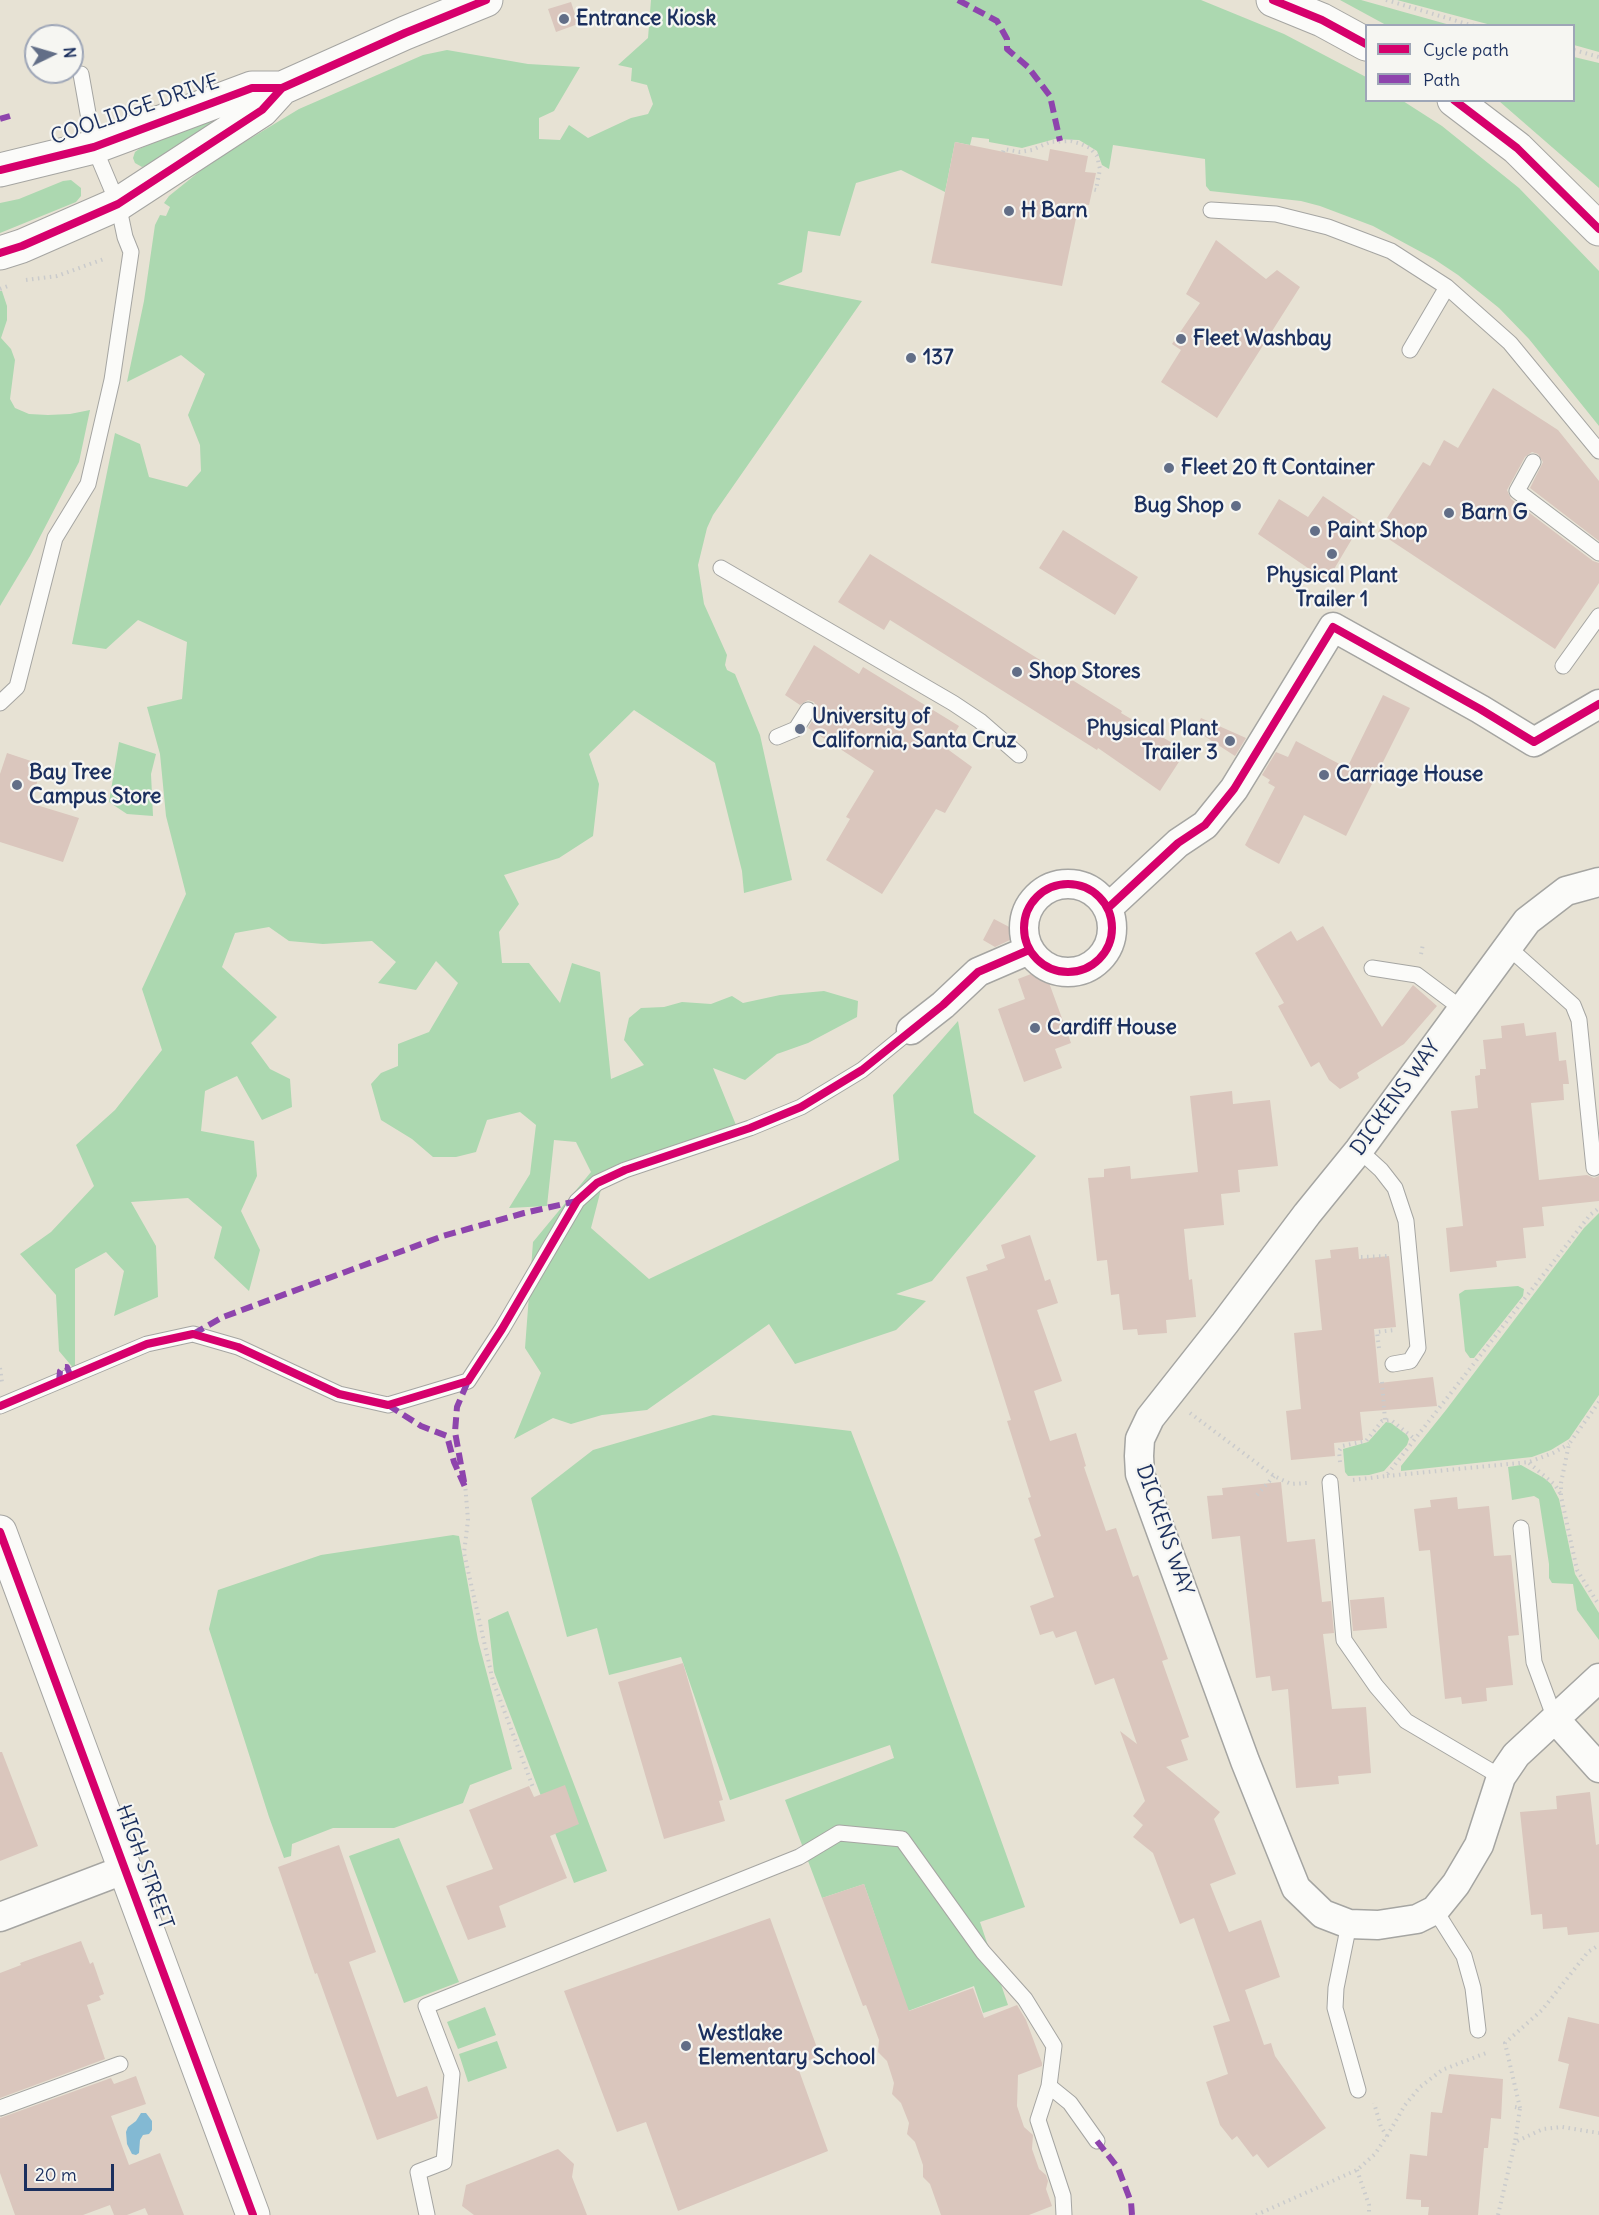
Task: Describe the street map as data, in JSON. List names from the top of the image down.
{
  "streets": {
    "main road": ["COOLIDGE DRIVE", "HIGH STREET"],
    "street": ["DICKENS WAY"]
  },
  "places": [
    "Entrance Kiosk",
    "H Barn",
    "Fleet Washbay",
    "137",
    "Fleet 20 ft Container",
    "Bug Shop",
    "Barn G",
    "Paint Shop",
    "Physical Plant Trailer 1",
    "Shop Stores",
    "University of California, Santa Cruz",
    "Physical Plant Trailer 3",
    "Carriage House",
    "Bay Tree Campus Store",
    "Cardiff House",
    "Westlake Elementary School"
  ],
  "legend": ["Cycle path", "Path"],
  "scale_bar": "20 m",
  "north": "right"
}
